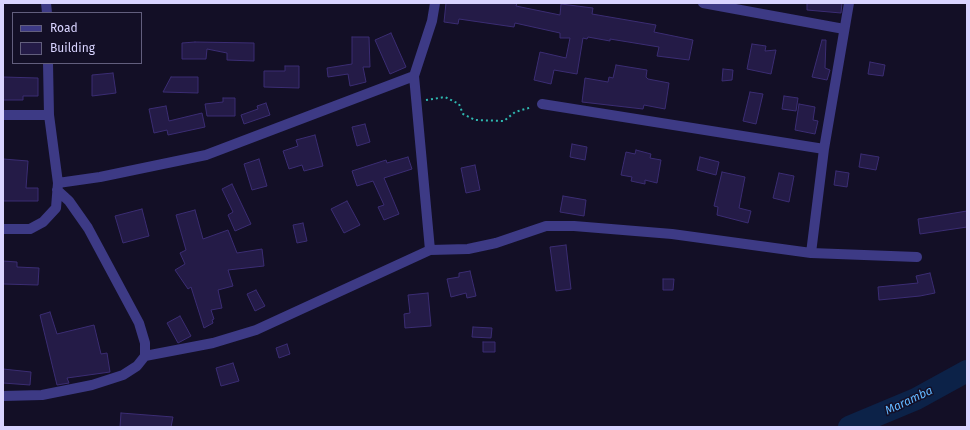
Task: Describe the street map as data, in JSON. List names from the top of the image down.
{
  "water": ["Maramba"],
  "legend": ["Road", "Building"]
}
